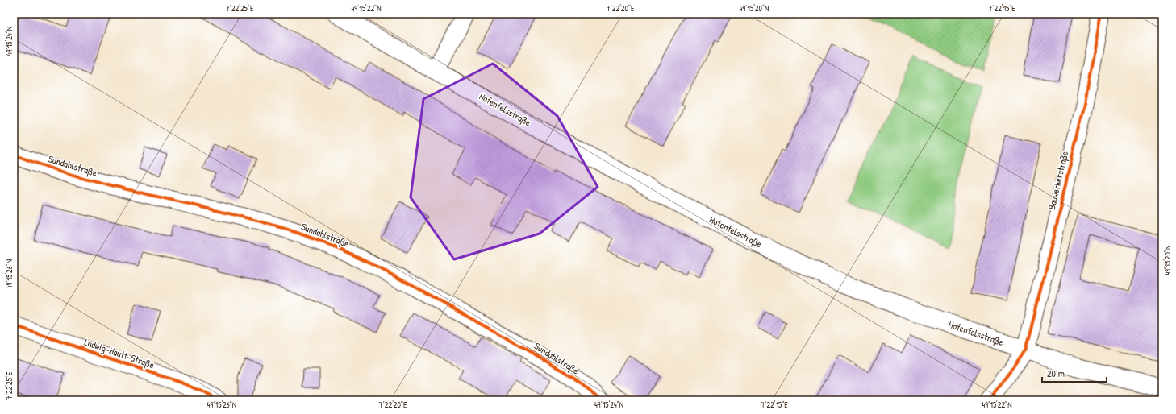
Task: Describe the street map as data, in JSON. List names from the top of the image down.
{
  "streets": {
    "street": [
      "Hofenfelsstraße",
      "Sundahlstraße",
      "Bauwerkerstraße",
      "Ludwig-Hautt-Straße"
    ]
  },
  "crossings": [
    ["Hofenfelsstraße", "Bauwerkerstraße"]
  ],
  "scale_bar": "20 m",
  "coordinates": [
    "7°22'25\"E",
    "49°15'22\"N",
    "7°22'20\"E",
    "49°15'20\"N",
    "7°22'15\"E",
    "49°15'24\"N",
    "49°15'26\"N"
  ]
}
